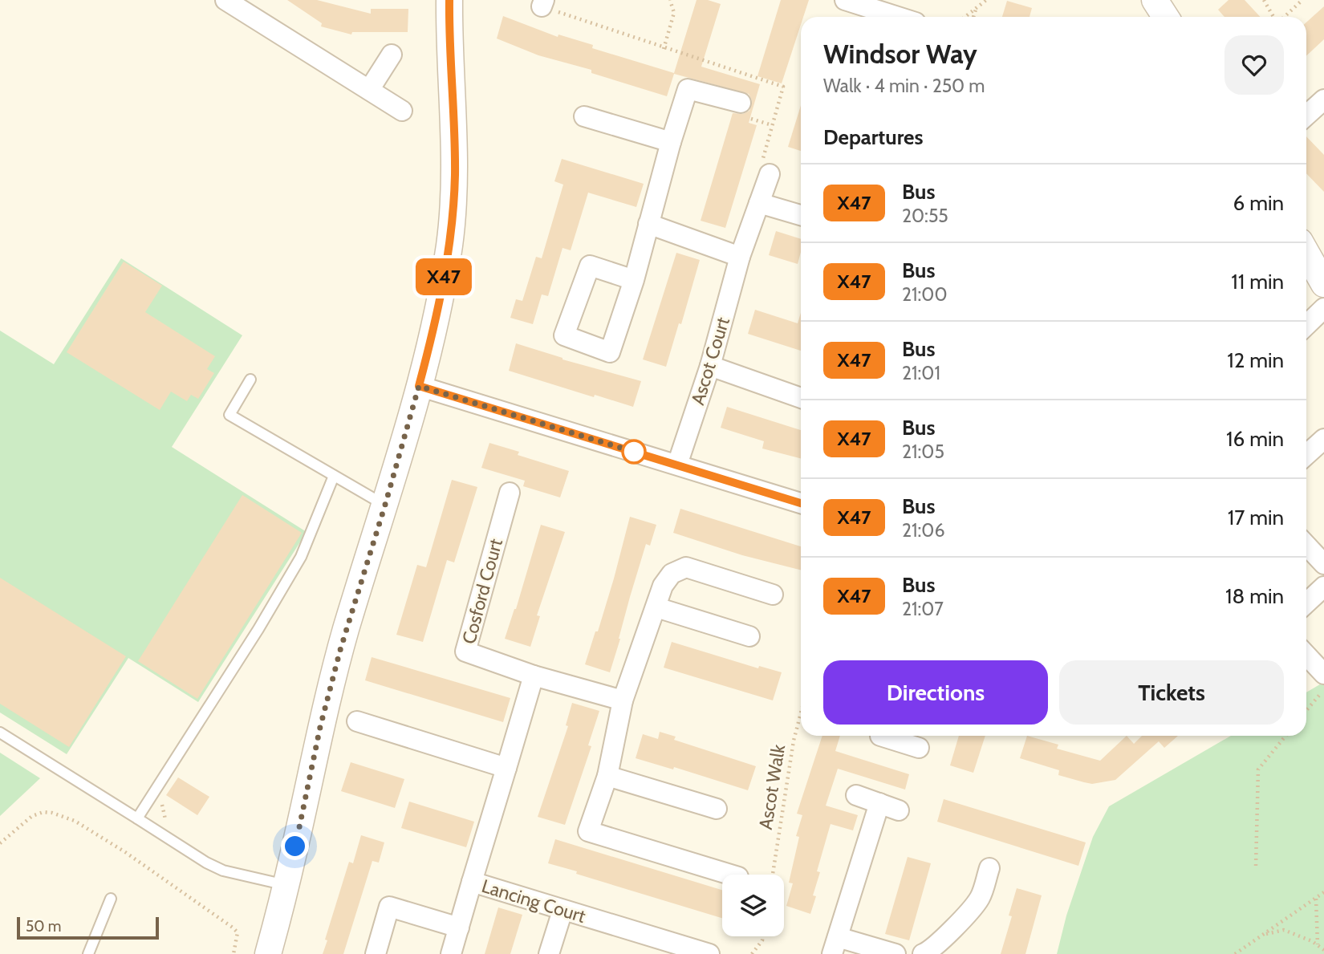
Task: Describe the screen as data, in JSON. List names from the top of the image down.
{
  "streets": {
    "street": ["Ascot Court", "Cosford Court", "Lancing Court"],
    "path": ["Ascot Walk"]
  },
  "crossings": [
    ["Cosford Court", "Lancing Court"]
  ],
  "lines": ["bus line X47"],
  "scale_bar": "50 m",
  "page": {
    "on_map": "X47",
    "heading": [
      ["Windsor Way", "Walk · 4 min · 250 m"],
      "Departures"
    ],
    "list": [
      {
        "mark": "X47",
        "name": "Bus",
        "note": "20:55",
        "value": "6 min"
      },
      {
        "mark": "X47",
        "name": "Bus",
        "note": "21:00",
        "value": "11 min"
      },
      {
        "mark": "X47",
        "name": "Bus",
        "note": "21:01",
        "value": "12 min"
      },
      {
        "mark": "X47",
        "name": "Bus",
        "note": "21:05",
        "value": "16 min"
      },
      {
        "mark": "X47",
        "name": "Bus",
        "note": "21:06",
        "value": "17 min"
      },
      {
        "mark": "X47",
        "name": "Bus",
        "note": "21:07",
        "value": "18 min"
      }
    ],
    "buttons": ["Directions", "Tickets"],
    "scale": "50 m"
  }
}
